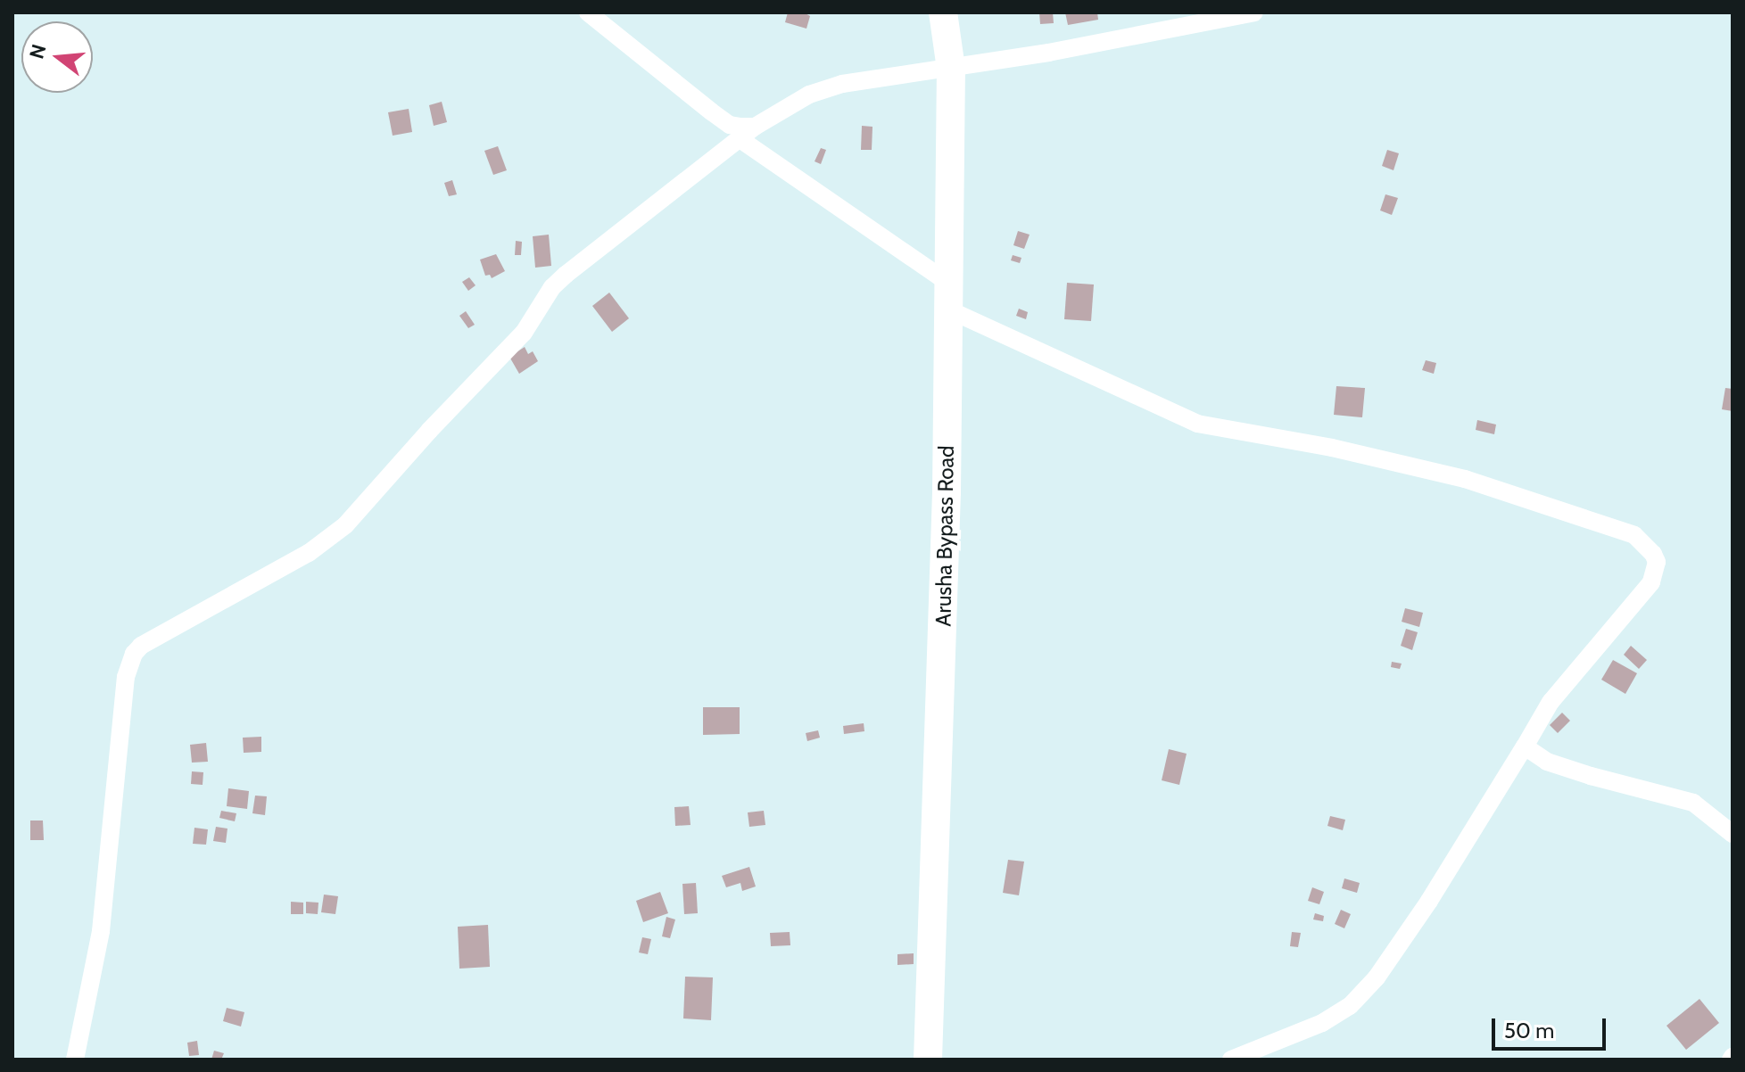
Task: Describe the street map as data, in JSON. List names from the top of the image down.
{
  "streets": {
    "main road": ["Arusha Bypass Road"]
  },
  "scale_bar": "50 m",
  "north": "left"
}
